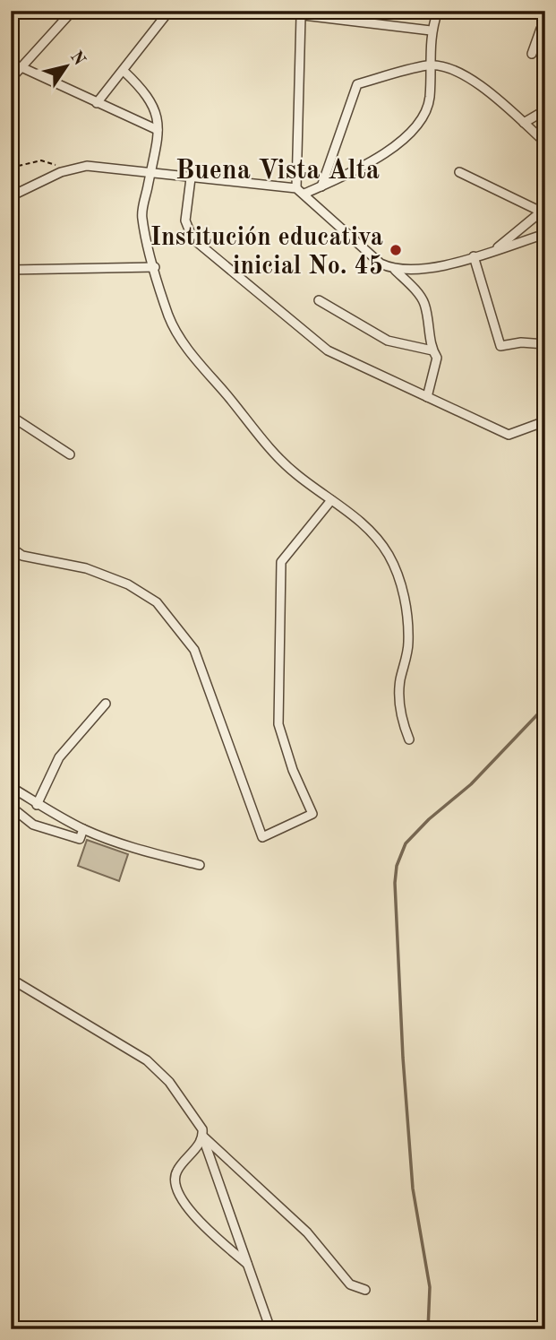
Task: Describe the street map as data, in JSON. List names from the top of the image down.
{
  "districts": ["Buena Vista Alta"],
  "places": ["Institución educativa inicial No. 45"],
  "north": "top right"
}
